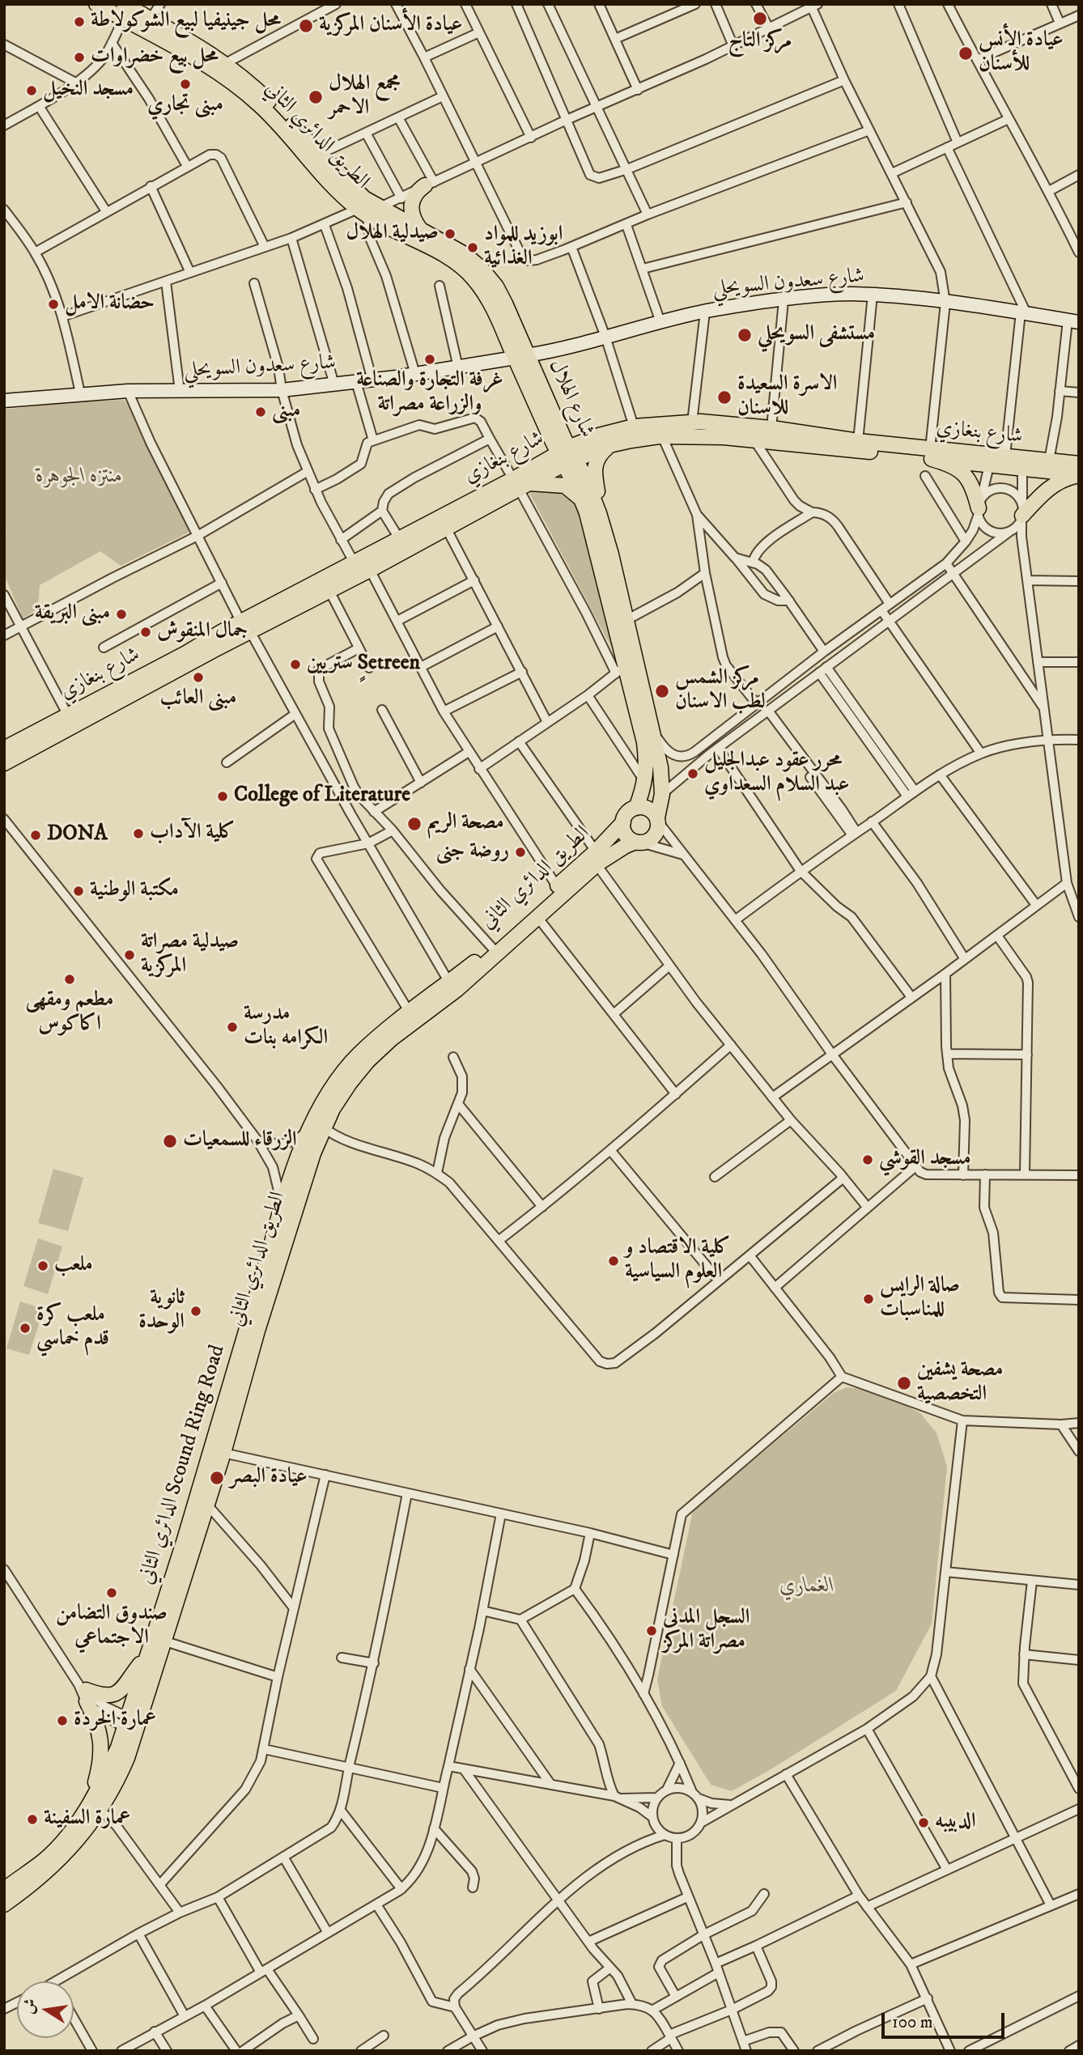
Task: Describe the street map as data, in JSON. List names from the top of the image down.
{
  "streets": {
    "main road": [
      "الطريق الدائري الثاني",
      "شارع سعدون السويحلي",
      "شارع الهلال",
      "شارع بنغازي",
      "الدائري الثاني Scound Ring Road"
    ]
  },
  "crossings": [
    ["الطريق الدائري الثاني", "شارع سعدون السويحلي"],
    ["الطريق الدائري الثاني", "شارع الهلال"],
    ["الطريق الدائري الثاني", "الدائري الثاني Scound Ring Road"],
    ["شارع سعدون السويحلي", "شارع الهلال"],
    ["شارع الهلال", "شارع بنغازي"]
  ],
  "parks": ["منتزه الجوهرة", "الغماري"],
  "places": [
    "مركز التاج",
    "محل جينيفيا لبيع الشوكولاطة",
    "عيادة الأسنان المركزية",
    "عيادة الأنس للأسنان",
    "محل بيع خضراوات",
    "مبنى تجاري",
    "مسجد النخيل",
    "مجمع الهلال الاحمر",
    "صيدلية الهلال",
    "ابوزيد للمواد الغذائية",
    "حضانة الامل",
    "مستشفى السويحلي",
    "غرفة التجارة والصناعة والزراعة مصراتة",
    "الاسرة السعيدة للاسنان",
    "مبنى",
    "مبنى البريقة",
    "جمال المنقوش",
    "ستريين ٍSetreen",
    "مبنى العائب",
    "مركز الشمس لطب الاسنان",
    "محرر عقود عبدالجليل عبد السلام السعداوي",
    "College of Literature",
    "مصحة الريم",
    "كلية الآداب",
    "DONA",
    "روضة جنى",
    "مكتبة الوطنية",
    "صيدلية مصراتة المركزية",
    "مطعم ومقهى اكاكوس",
    "مدرسة الكرامه بنات",
    "الزرقاء للسمعيات",
    "مسجد القوشي",
    "كلية الاقتصاد و العلوم السياسية",
    "ملعب",
    "صالة الرايس للمناسبات",
    "ثانوية الوحدة",
    "ملعب كرة قدم خماسي",
    "مصحة يشفين التخصصية",
    "عيادة البصر",
    "صندوق التضامن الاجتماعي",
    "السجل المدني مصراتة المركز",
    "عمارة الخردة",
    "عمارة السفينة",
    "الدبيبه"
  ],
  "scale_bar": "100 m",
  "north": "left"
}
